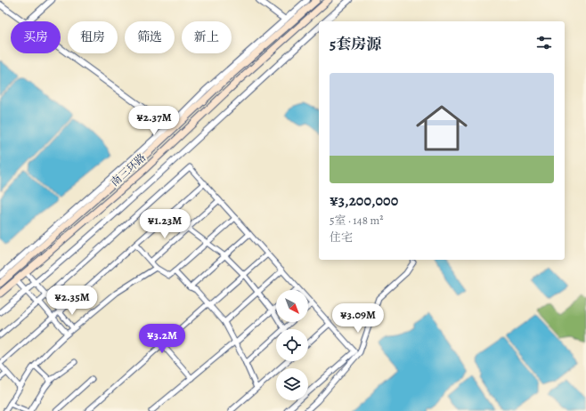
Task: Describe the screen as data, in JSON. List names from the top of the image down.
{
  "streets": {
    "main road": ["南三环路"]
  },
  "north": "bottom right",
  "page": {
    "chip": [
      "买房",
      "租房",
      "筛选",
      "新上"
    ],
    "heading": "5套房源",
    "list": [
      {
        "name": "¥3,200,000",
        "note": "5室 · 148 m² · 住宅"
      }
    ],
    "price": [
      "¥2.37M",
      "¥1.23M",
      "¥2.35M",
      "¥3.09M",
      "¥3.2M"
    ]
  }
}
